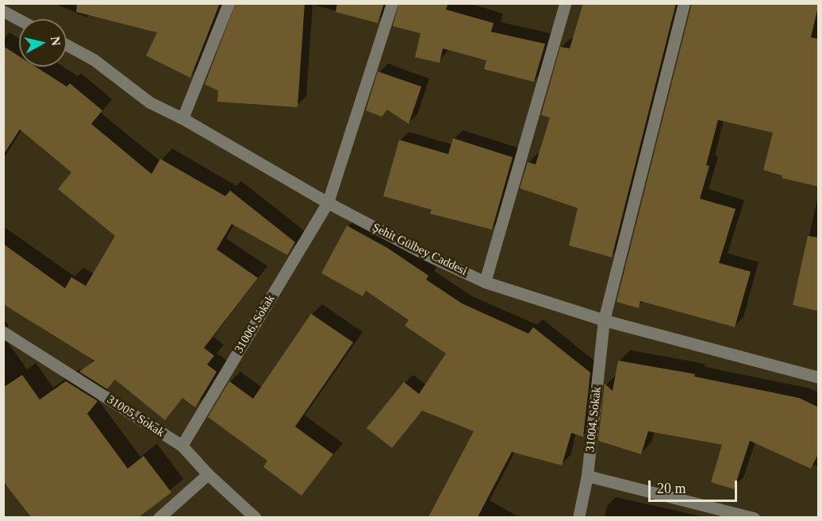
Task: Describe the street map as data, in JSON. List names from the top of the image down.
{
  "streets": {
    "street": [
      "Şehit Gülbey Caddesi",
      "31006. Sokak",
      "31005. Sokak",
      "31004. Sokak"
    ]
  },
  "crossings": [
    ["Şehit Gülbey Caddesi", "31006. Sokak"],
    ["Şehit Gülbey Caddesi", "31004. Sokak"],
    ["31006. Sokak", "31005. Sokak"]
  ],
  "scale_bar": "20 m",
  "north": "right"
}
